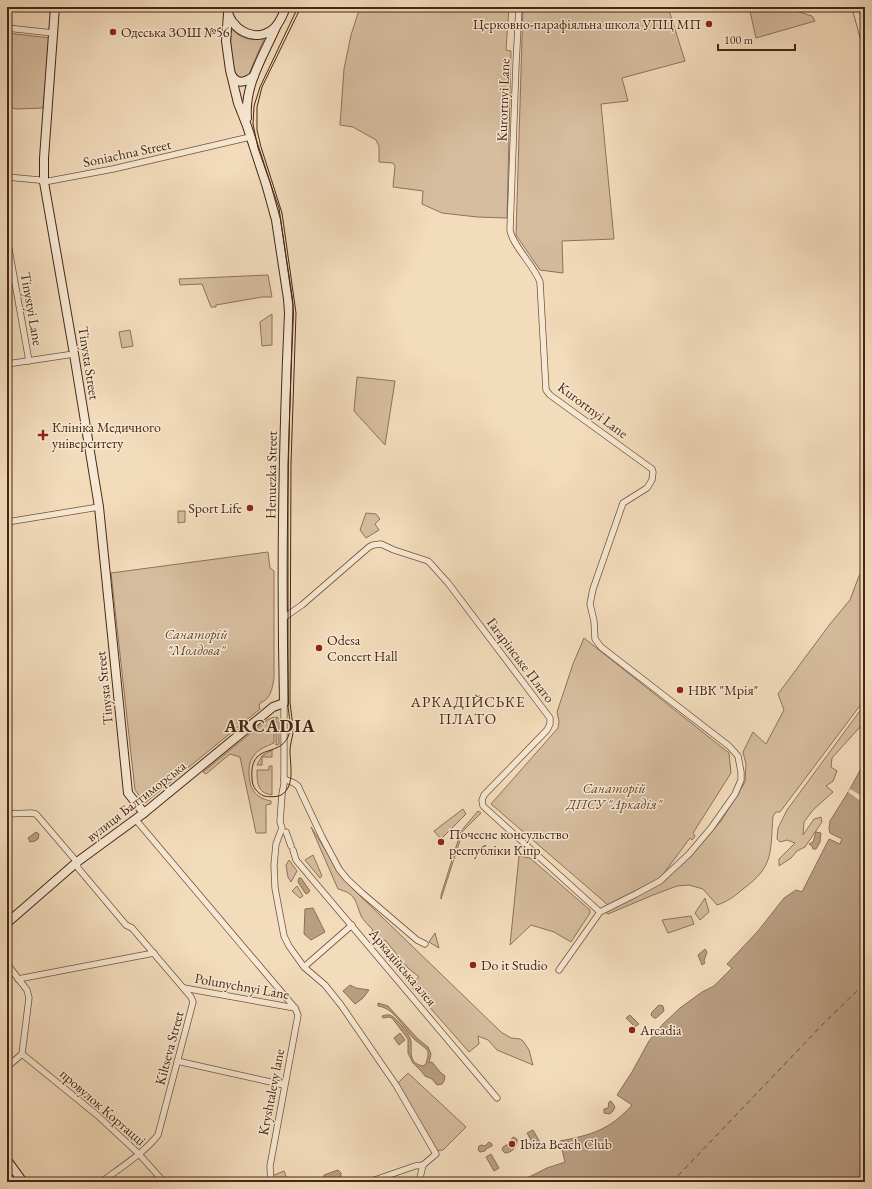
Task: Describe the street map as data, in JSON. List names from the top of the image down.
{
  "streets": {
    "main road": ["Tinysta Street", "Henuezka Street", "вулиця Балтиморська"],
    "street": [
      "Kurortnyi Lane",
      "Soniachna Street",
      "Tinystyi Lane",
      "Гагарінське Плато",
      "Аркадійська алея",
      "Polunychnyi Lane",
      "Kiltseva Street",
      "Kryshtalevy lane",
      "провулок Кортацці"
    ]
  },
  "crossings": [
    ["Kurortnyi Lane", "Гагарінське Плато"],
    ["Soniachna Street", "Tinysta Street"],
    ["Soniachna Street", "Henuezka Street"],
    ["Tinysta Street", "вулиця Балтиморська"],
    ["Henuezka Street", "Гагарінське Плато"],
    ["Henuezka Street", "вулиця Балтиморська"],
    ["Henuezka Street", "Аркадійська алея"],
    ["вулиця Балтиморська", "Kiltseva Street"],
    ["Polunychnyi Lane", "Kiltseva Street"],
    ["Polunychnyi Lane", "Kryshtalevy lane"],
    ["Kiltseva Street", "провулок Кортацці"]
  ],
  "districts": ["АРКАДІЙСЬКЕ ПЛАТО", "ARCADIA"],
  "parks": ["Санаторій \"Молдова\"", "Санаторій ДПСУ \"Аркадія\""],
  "places": {
    "other": [
      "Церковно-парафіяльна школа УПЦ МП",
      "Одеська ЗОШ №56",
      "Sport Life",
      "Odesa Concert Hall",
      "НВК \"Мрія\"",
      "Почесне консульство республіки Кіпр",
      "Do it Studio",
      "Arcadia",
      "Ibiza Beach Club"
    ],
    "health": ["Клініка Медичного університету"]
  },
  "scale_bar": "100 m"
}
